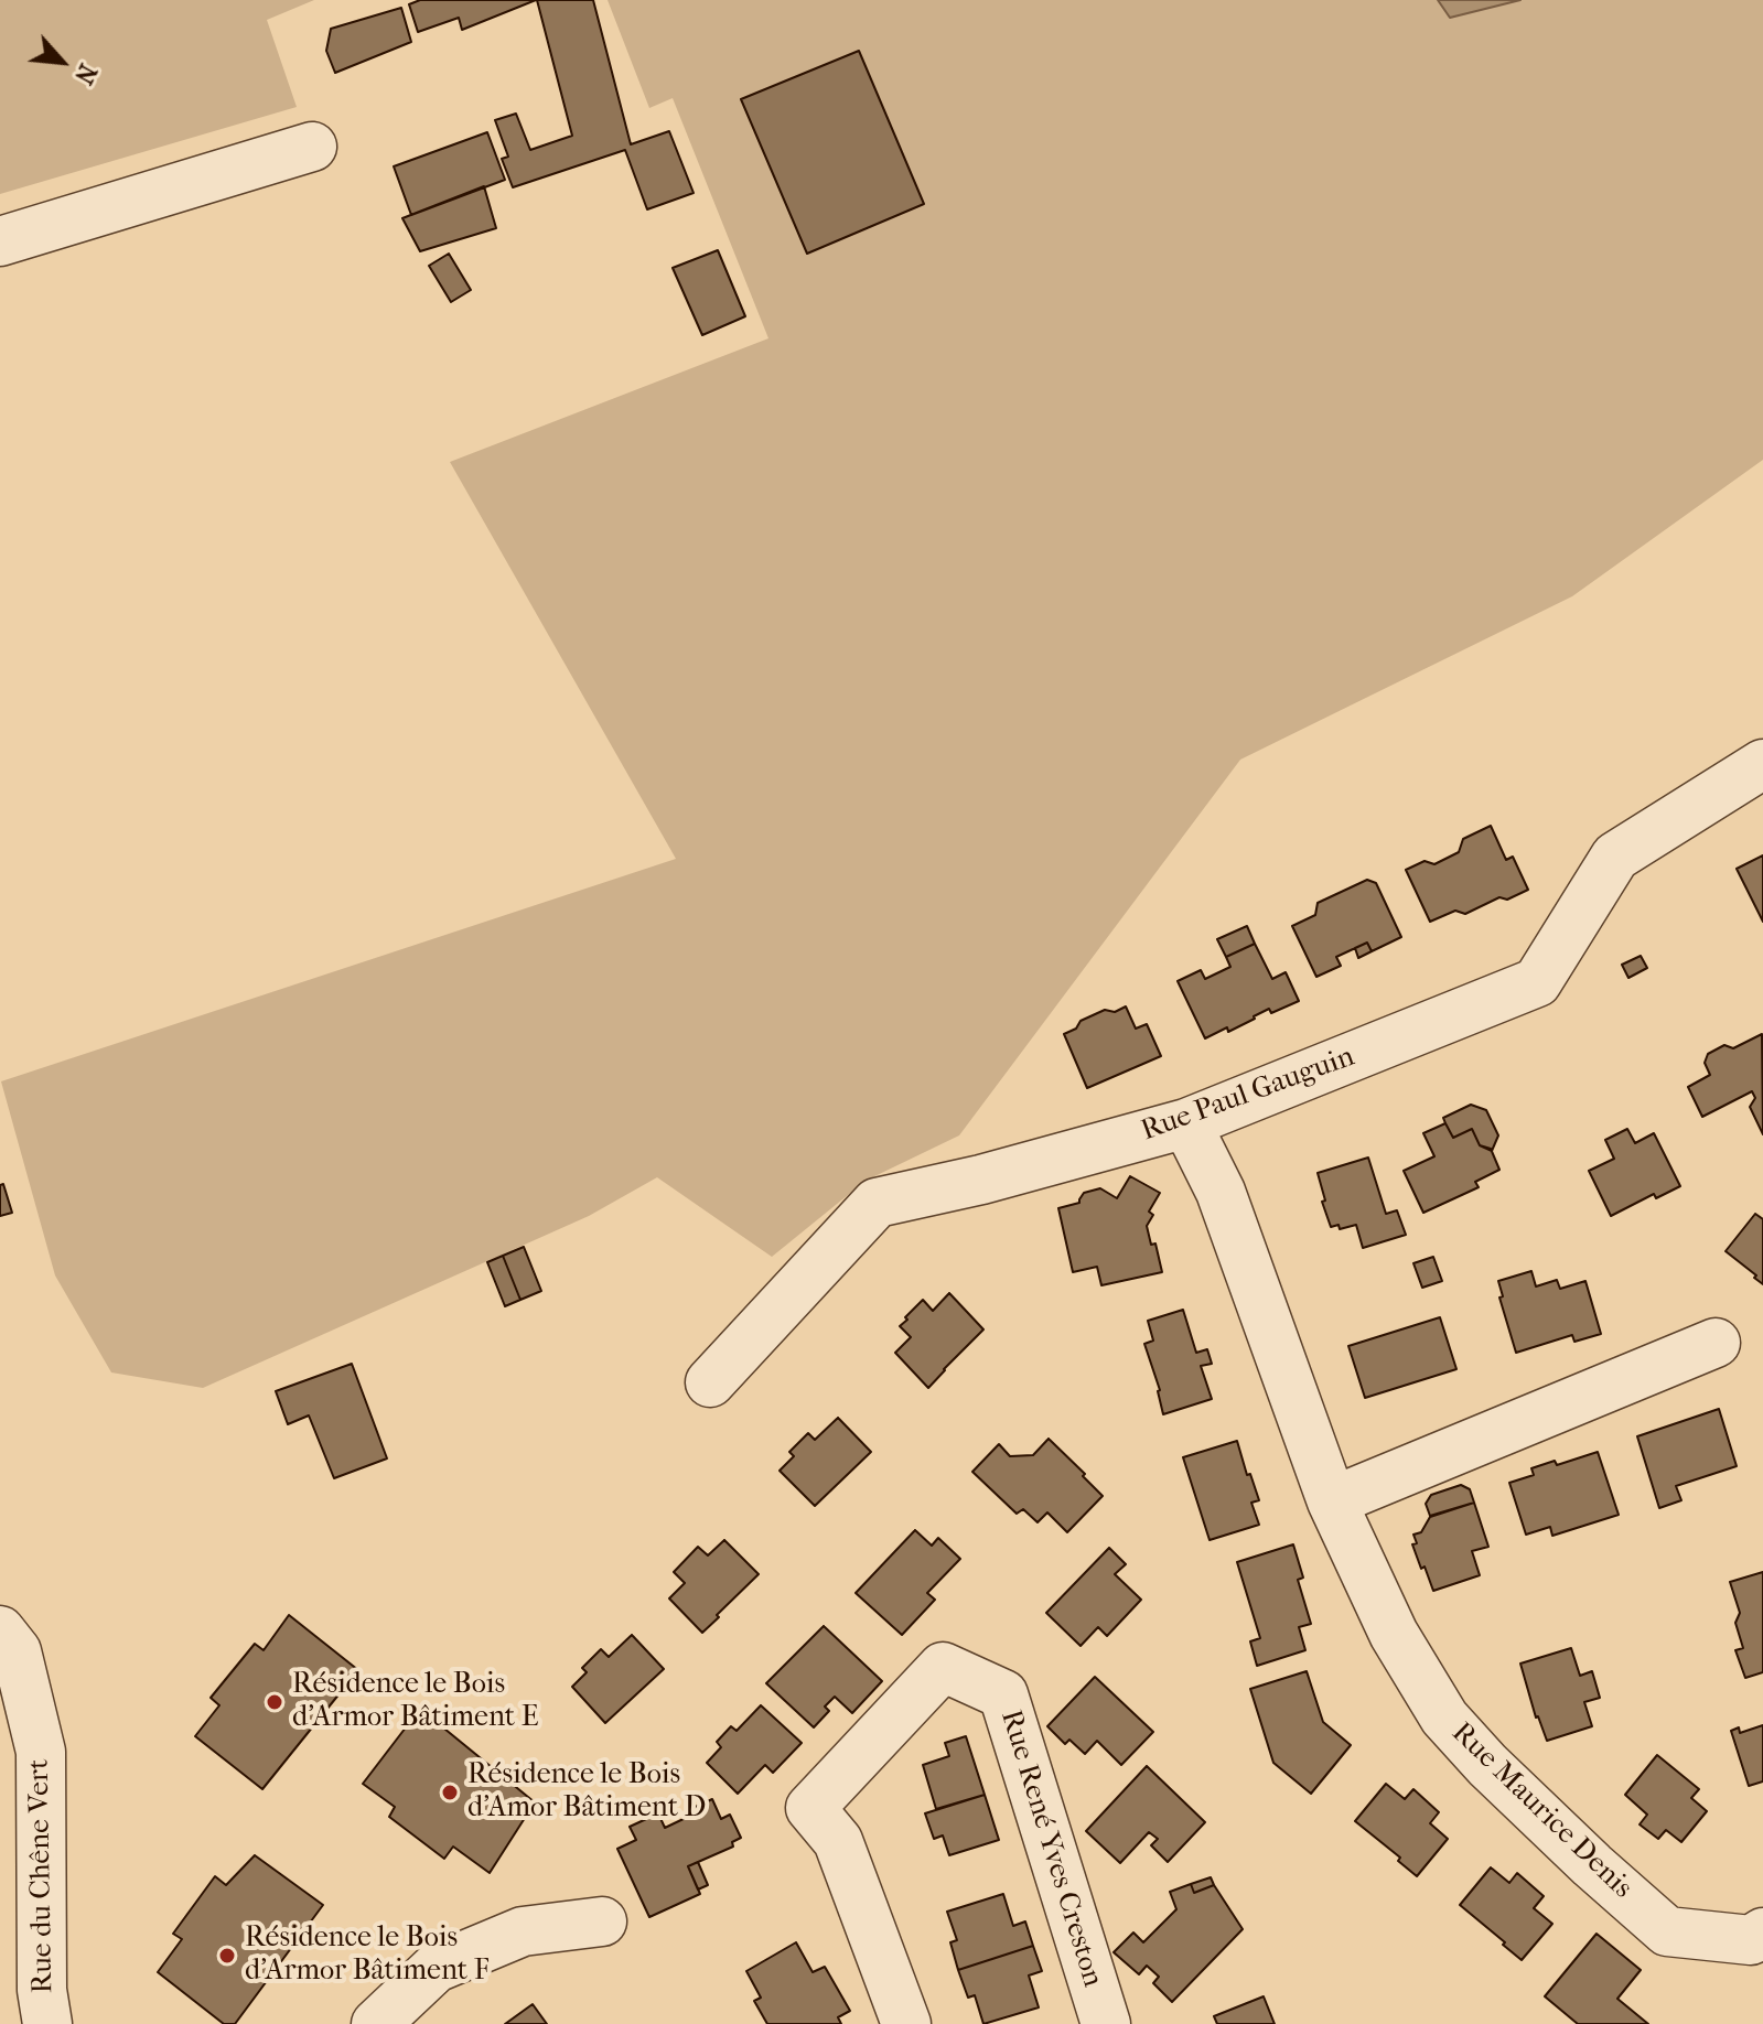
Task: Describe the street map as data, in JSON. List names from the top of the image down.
{
  "streets": {
    "street": [
      "Rue Paul Gauguin",
      "Rue Maurice Denis",
      "Rue René Yves Creston",
      "Rue du Chêne Vert"
    ]
  },
  "crossings": [
    ["Rue Paul Gauguin", "Rue Maurice Denis"]
  ],
  "places": ["Résidence le Bois d'Armor Bâtiment E", "Résidence le Bois d'Amor Bâtiment D", "Résidence le Bois d'Armor Bâtiment F"],
  "north": "bottom right"
}
